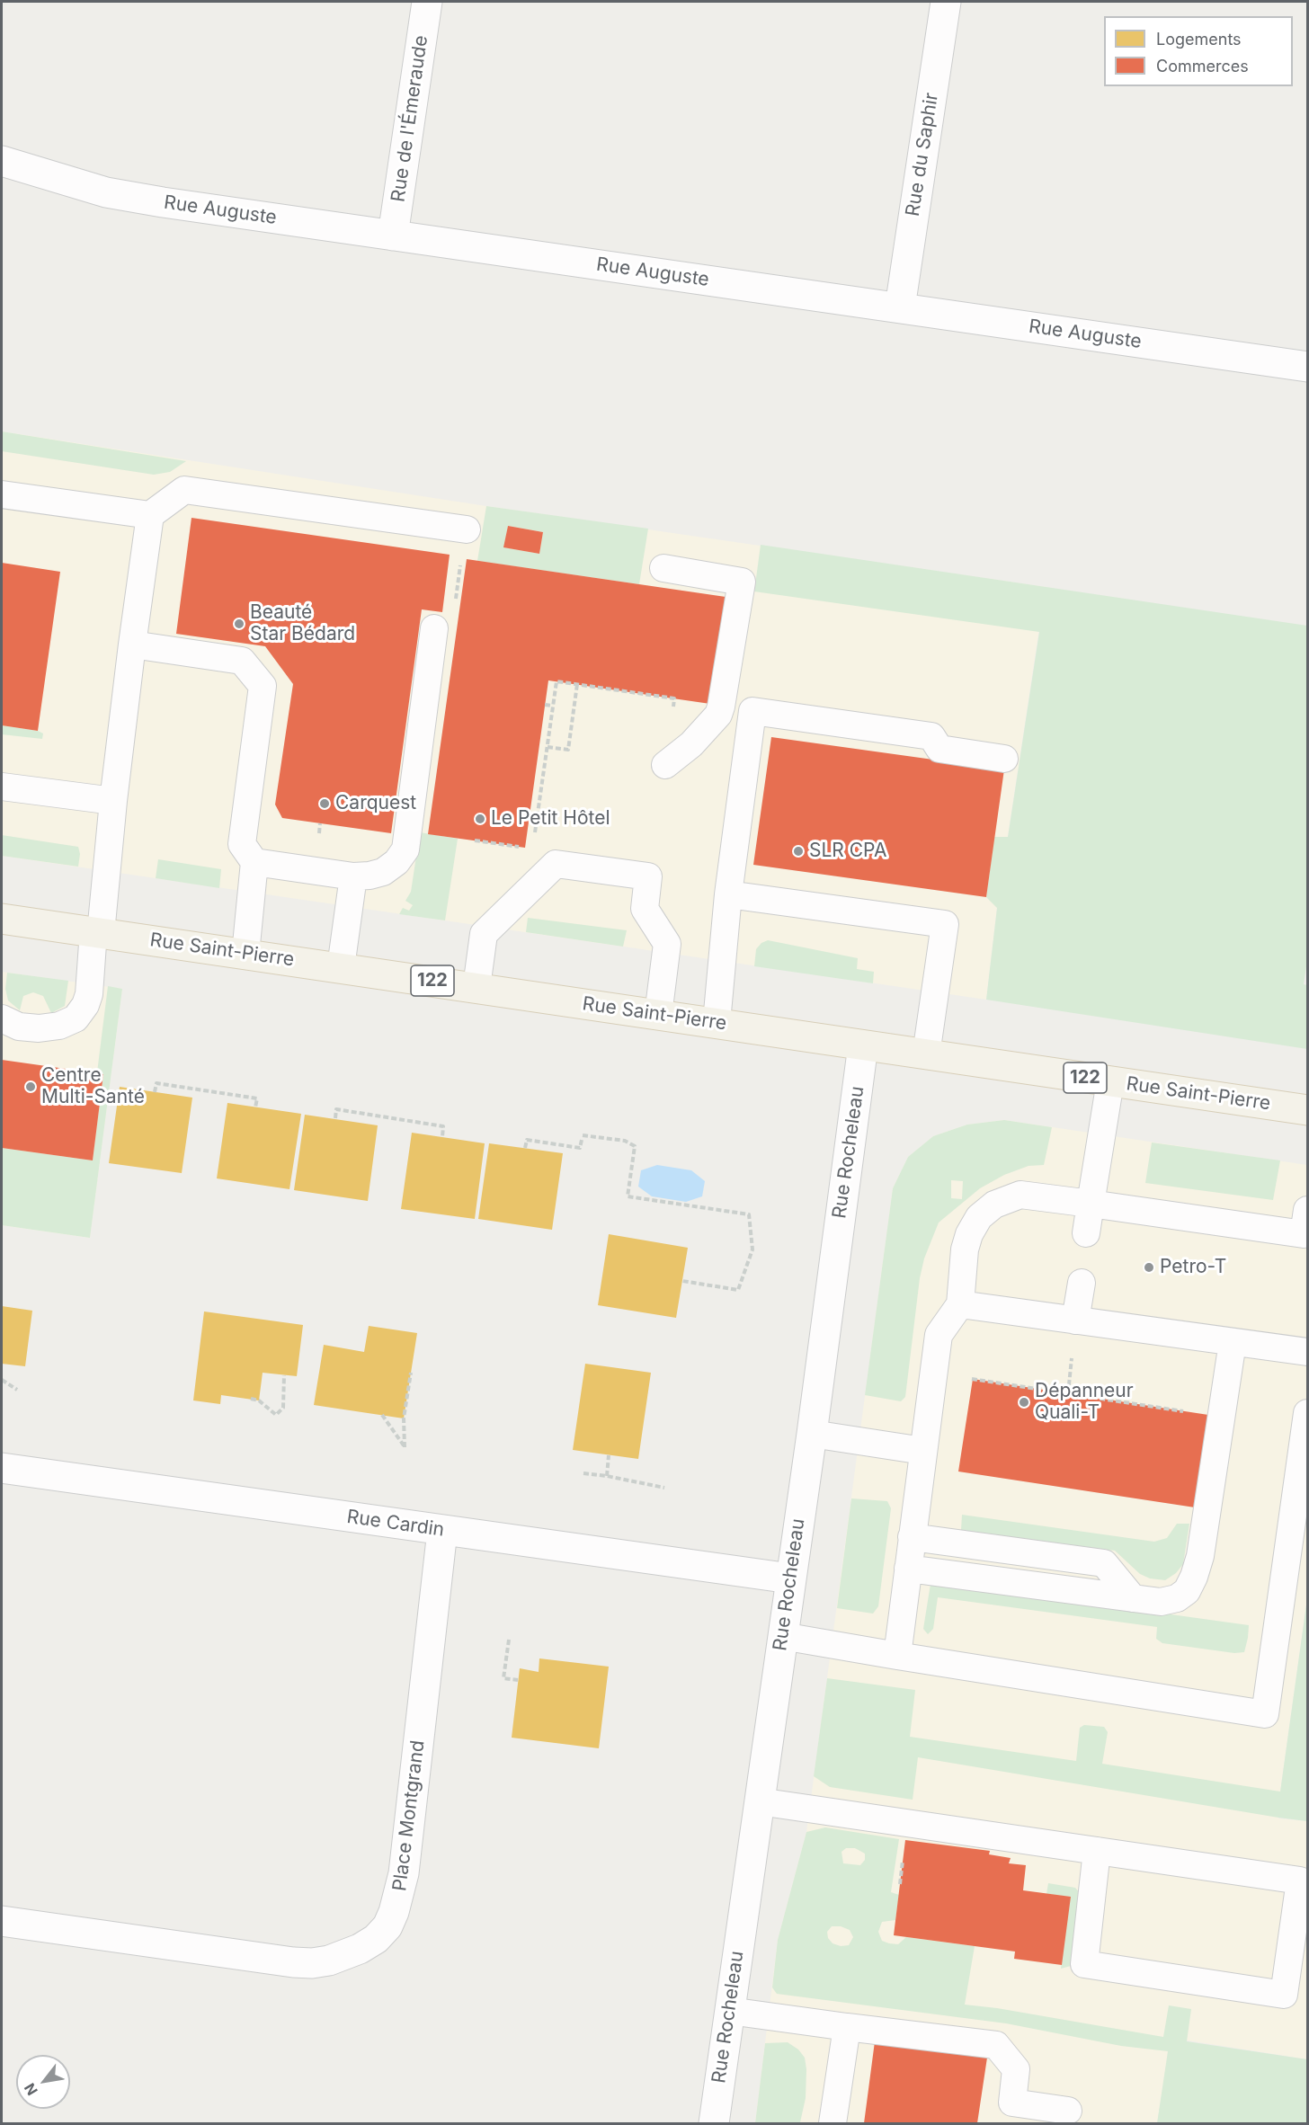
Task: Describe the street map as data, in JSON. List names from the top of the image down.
{
  "streets": {
    "main road": ["Rue Saint-Pierre", "122"],
    "street": [
      "Rue de l'Émeraude",
      "Rue du Saphir",
      "Rue Auguste",
      "Rue Rocheleau",
      "Rue Cardin",
      "Place Montgrand"
    ]
  },
  "crossings": [
    ["Rue de l'Émeraude", "Rue Auguste"],
    ["Rue du Saphir", "Rue Auguste"],
    ["Rue Saint-Pierre", "Rue Rocheleau"],
    ["Rue Rocheleau", "Rue Cardin"],
    ["Rue Cardin", "Place Montgrand"]
  ],
  "places": [
    "Beauté Star Bédard",
    "Carquest",
    "Le Petit Hôtel",
    "SLR CPA",
    "Centre Multi-Santé",
    "Petro-T",
    "Dépanneur Quali-T"
  ],
  "legend": ["Logements", "Commerces"],
  "north": "bottom left"
}
